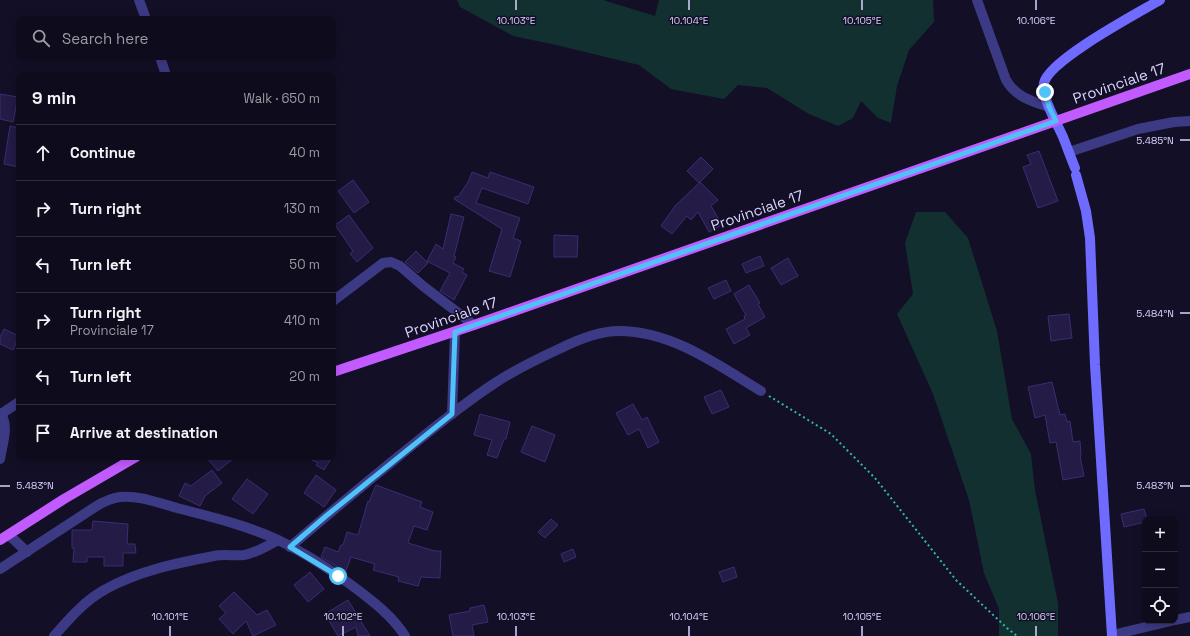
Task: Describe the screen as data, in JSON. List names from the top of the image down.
{
  "streets": {
    "main road": ["Provinciale 17"]
  },
  "page": {
    "search": "Search here",
    "heading": ["9 min", "Walk · 650 m"],
    "list": [
      ["Continue", "40 m"],
      ["Turn right", "130 m"],
      ["Turn left", "50 m"],
      ["Turn right", "Provinciale 17", "410 m"],
      ["Turn left", "20 m"],
      "Arrive at destination"
    ],
    "map_buttons": ["+", "−"]
  },
  "coordinates": [
    "10.103°E",
    "10.104°E",
    "10.105°E",
    "10.106°E",
    "5.485°N",
    "5.484°N",
    "5.483°N",
    "10.101°E",
    "10.102°E"
  ]
}
